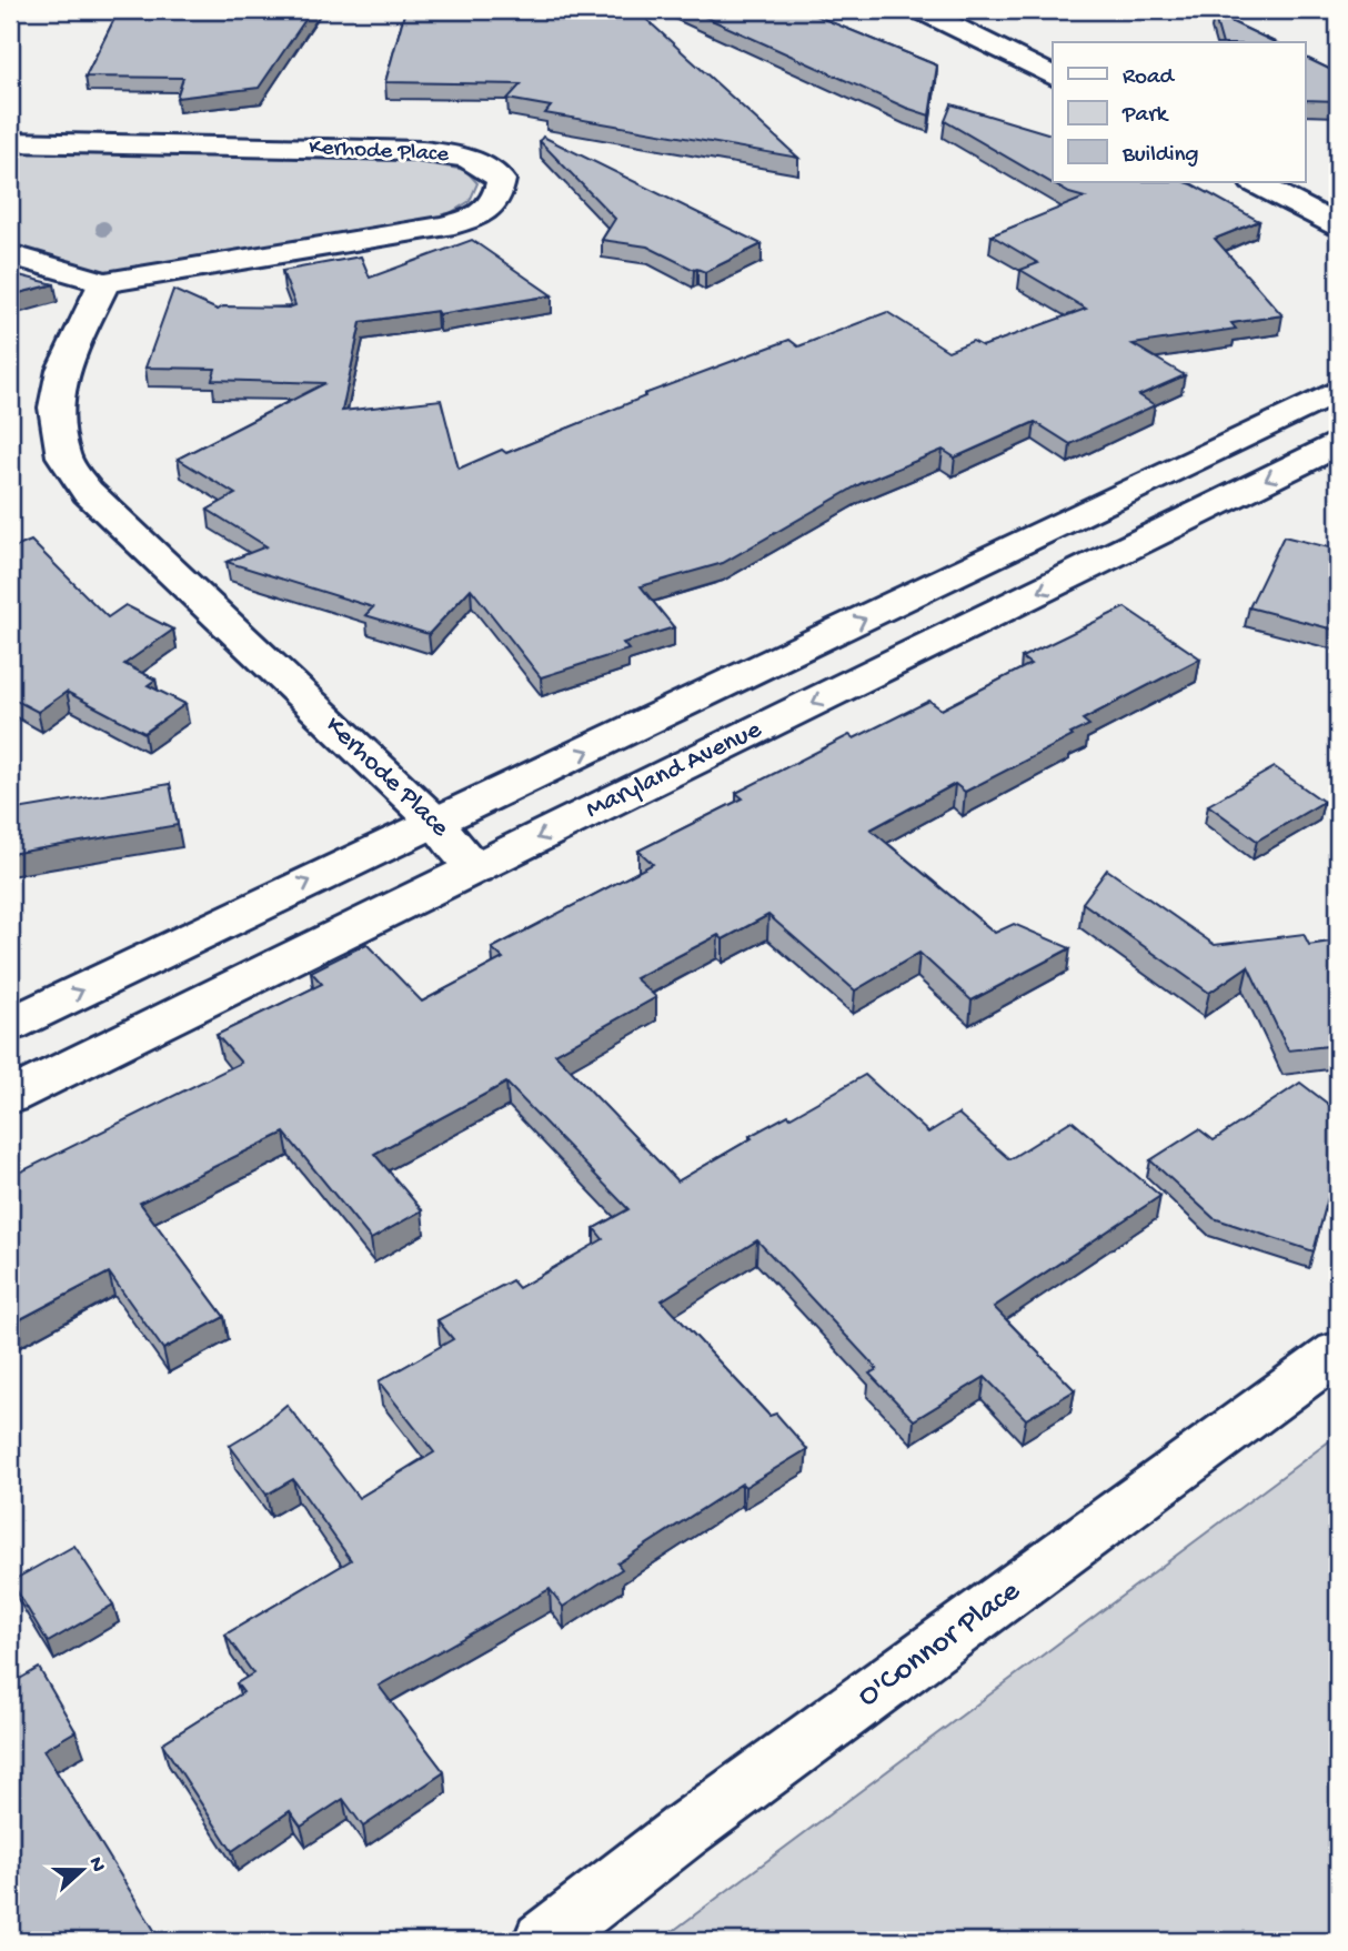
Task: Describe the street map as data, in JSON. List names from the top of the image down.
{
  "streets": {
    "street": ["Kerhode Place", "Maryland Avenue", "O'Connor Place"]
  },
  "crossings": [
    ["Kerhode Place", "Maryland Avenue"]
  ],
  "legend": ["Road", "Park", "Building"],
  "north": "right"
}
